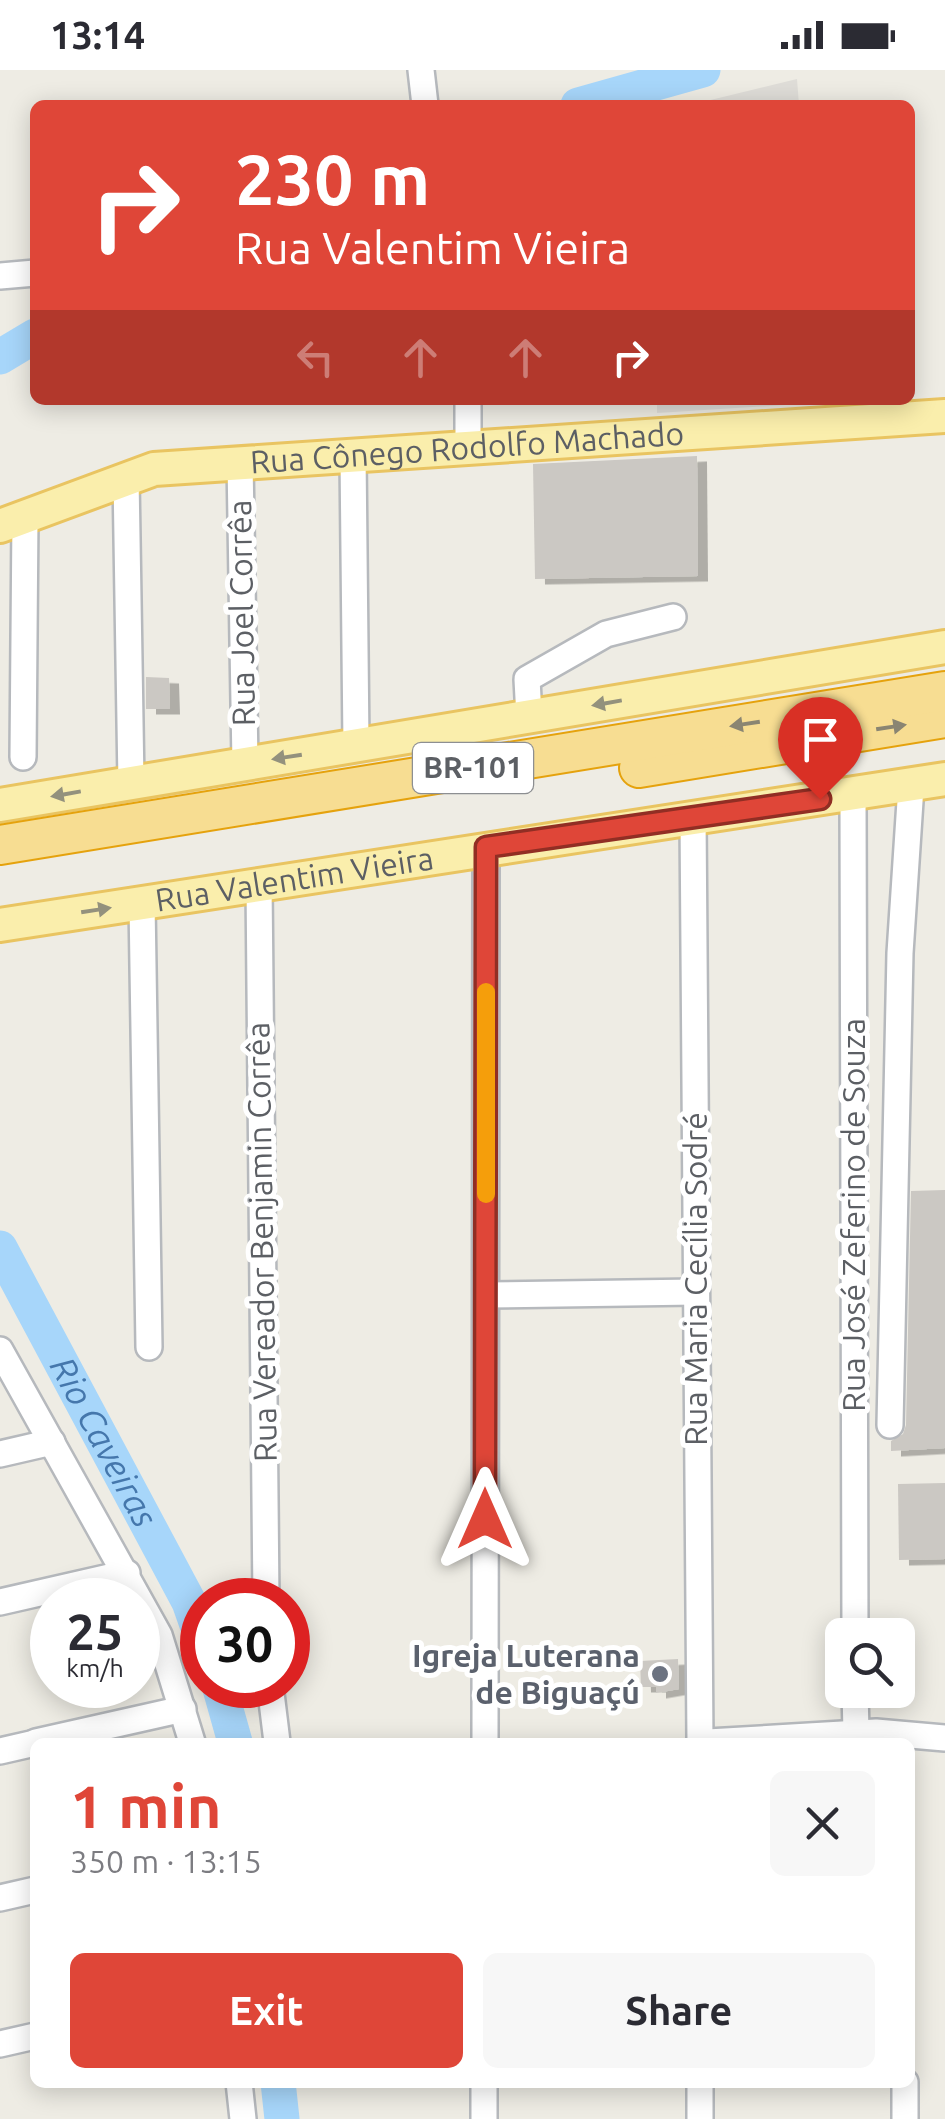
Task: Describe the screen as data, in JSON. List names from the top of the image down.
{
  "streets": {
    "highway": ["BR-101"],
    "main road": ["Rua Cônego Rodolfo Machado", "Rua Valentim Vieira"],
    "street": [
      "Rua Joel Corrêa",
      "Rua José Zeferino de Souza",
      "Rua Vereador Benjamin Corrêa",
      "Rua Maria Cecília Sodré"
    ]
  },
  "crossings": [
    ["Rua Cônego Rodolfo Machado", "Rua Joel Corrêa"],
    ["Rua Valentim Vieira", "Rua José Zeferino de Souza"],
    ["Rua Valentim Vieira", "Rua Vereador Benjamin Corrêa"],
    ["Rua Valentim Vieira", "Rua Maria Cecília Sodré"]
  ],
  "water": ["Rio Caveiras"],
  "places": ["Igreja Luterana de Biguaçú"],
  "page": {
    "status": "13:14",
    "turn": ["230 m", "Rua Valentim Vieira"],
    "speed": "25 km/h",
    "limit": "30",
    "heading": ["1 min", "350 m · 13:15"],
    "buttons": ["Exit", "Share"]
  }
}
